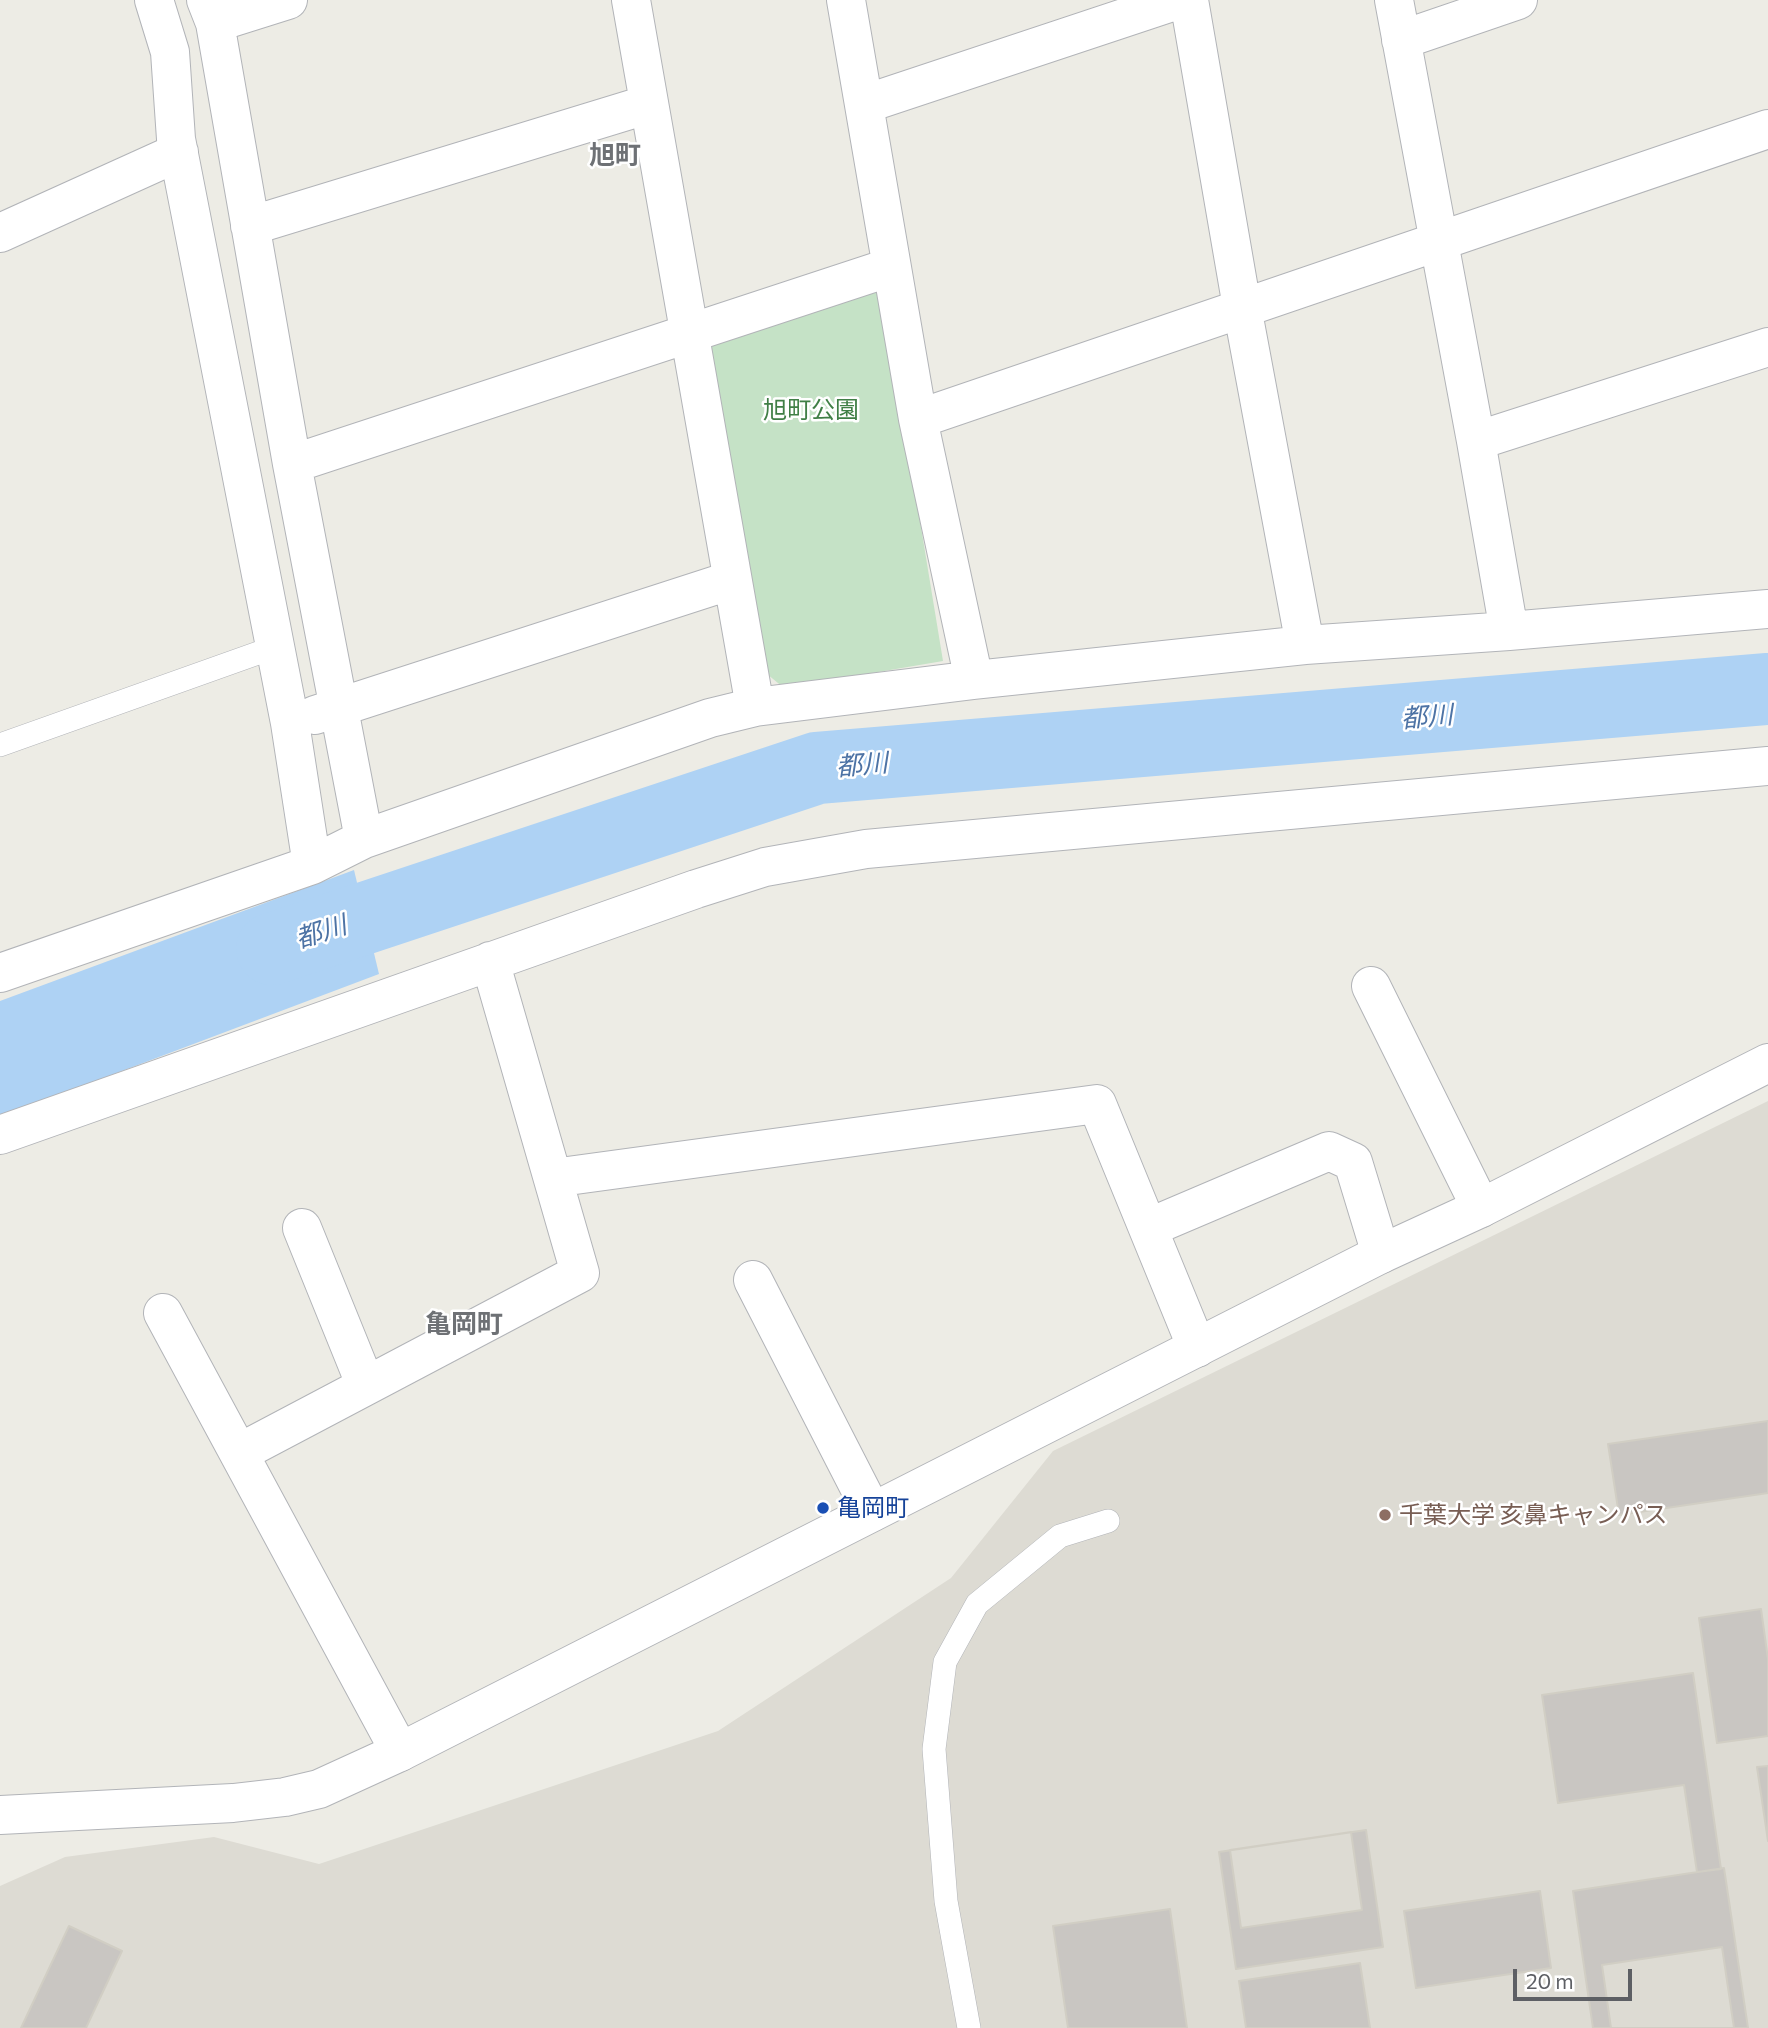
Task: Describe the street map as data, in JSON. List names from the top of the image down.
{
  "districts": ["旭町", "亀岡町"],
  "water": ["都川"],
  "parks": ["旭町公園"],
  "places": ["亀岡町", "千葉大学 亥鼻キャンパス"],
  "scale_bar": "20 m"
}
